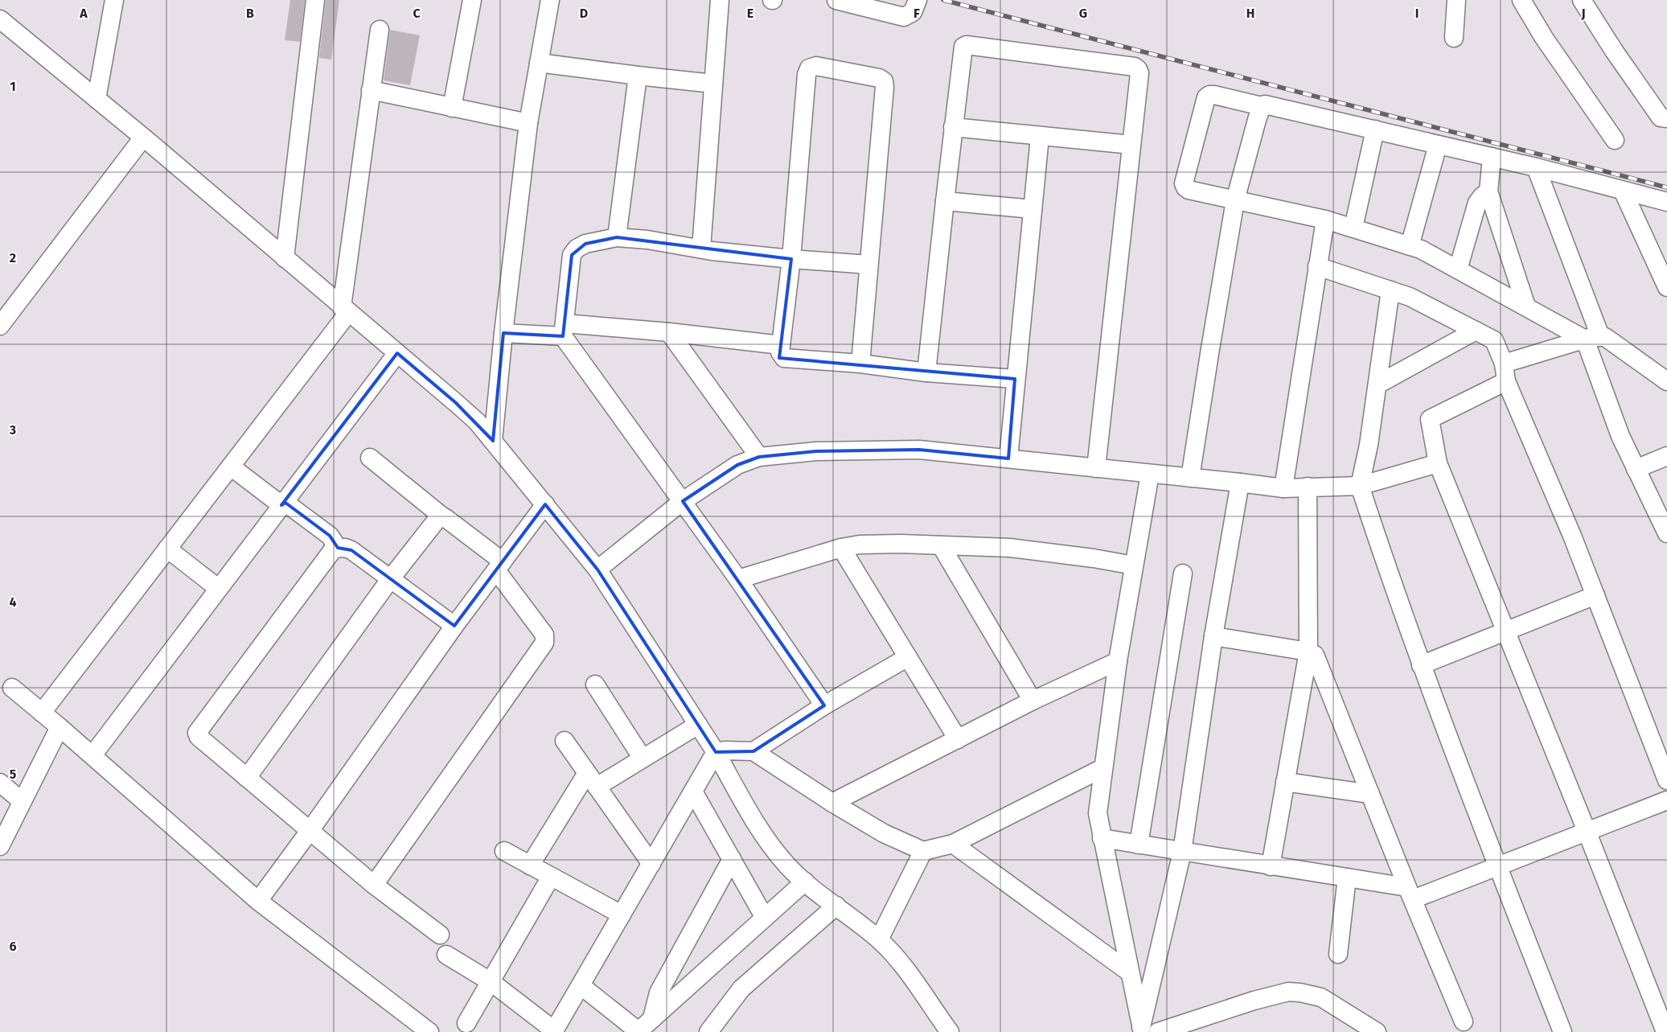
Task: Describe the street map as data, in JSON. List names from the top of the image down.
{
  "grid": {
    "columns": [
      "A",
      "B",
      "C",
      "D",
      "E",
      "F",
      "G",
      "H",
      "I",
      "J"
    ],
    "rows": [
      "1",
      "2",
      "3",
      "4",
      "5",
      "6"
    ]
  }
}
